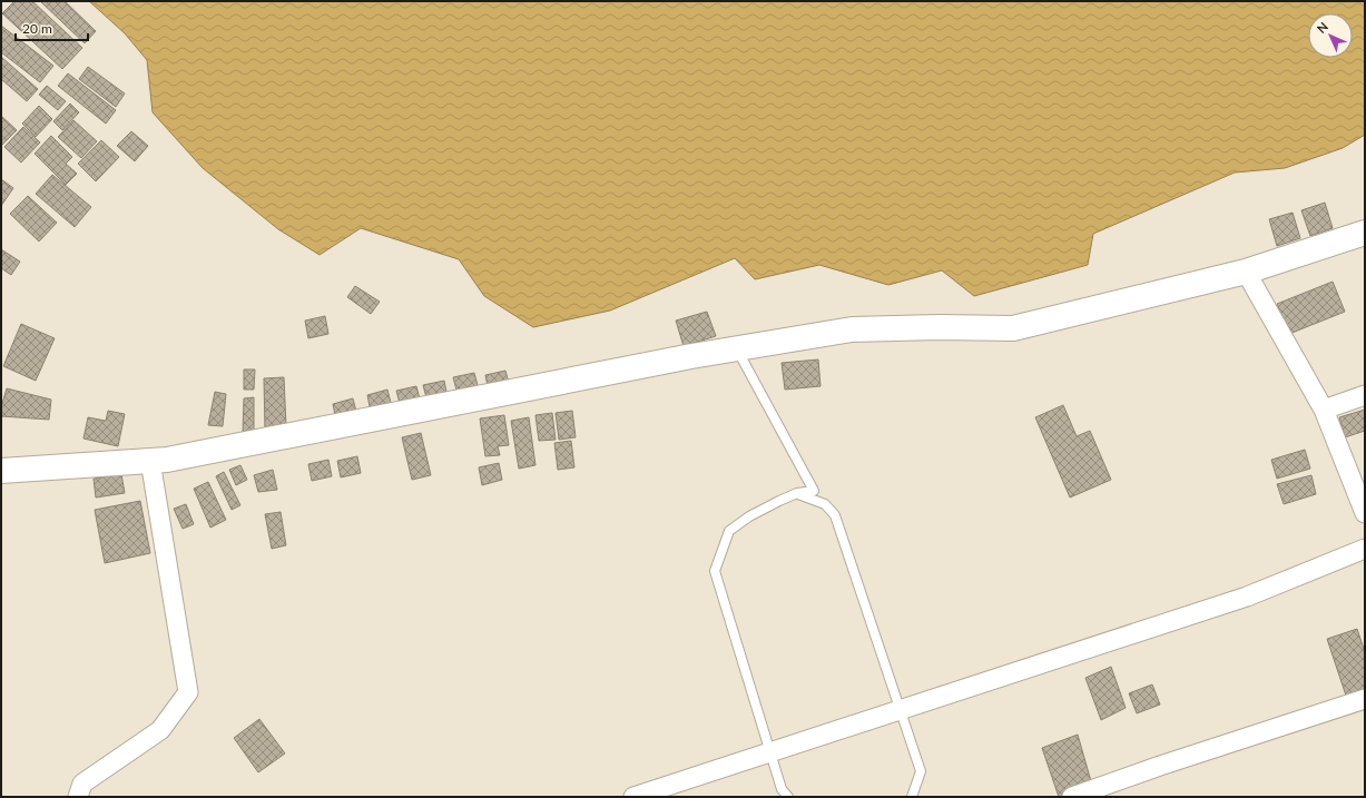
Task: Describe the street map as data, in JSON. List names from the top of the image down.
{
  "scale_bar": "20 m",
  "north": "top left"
}
